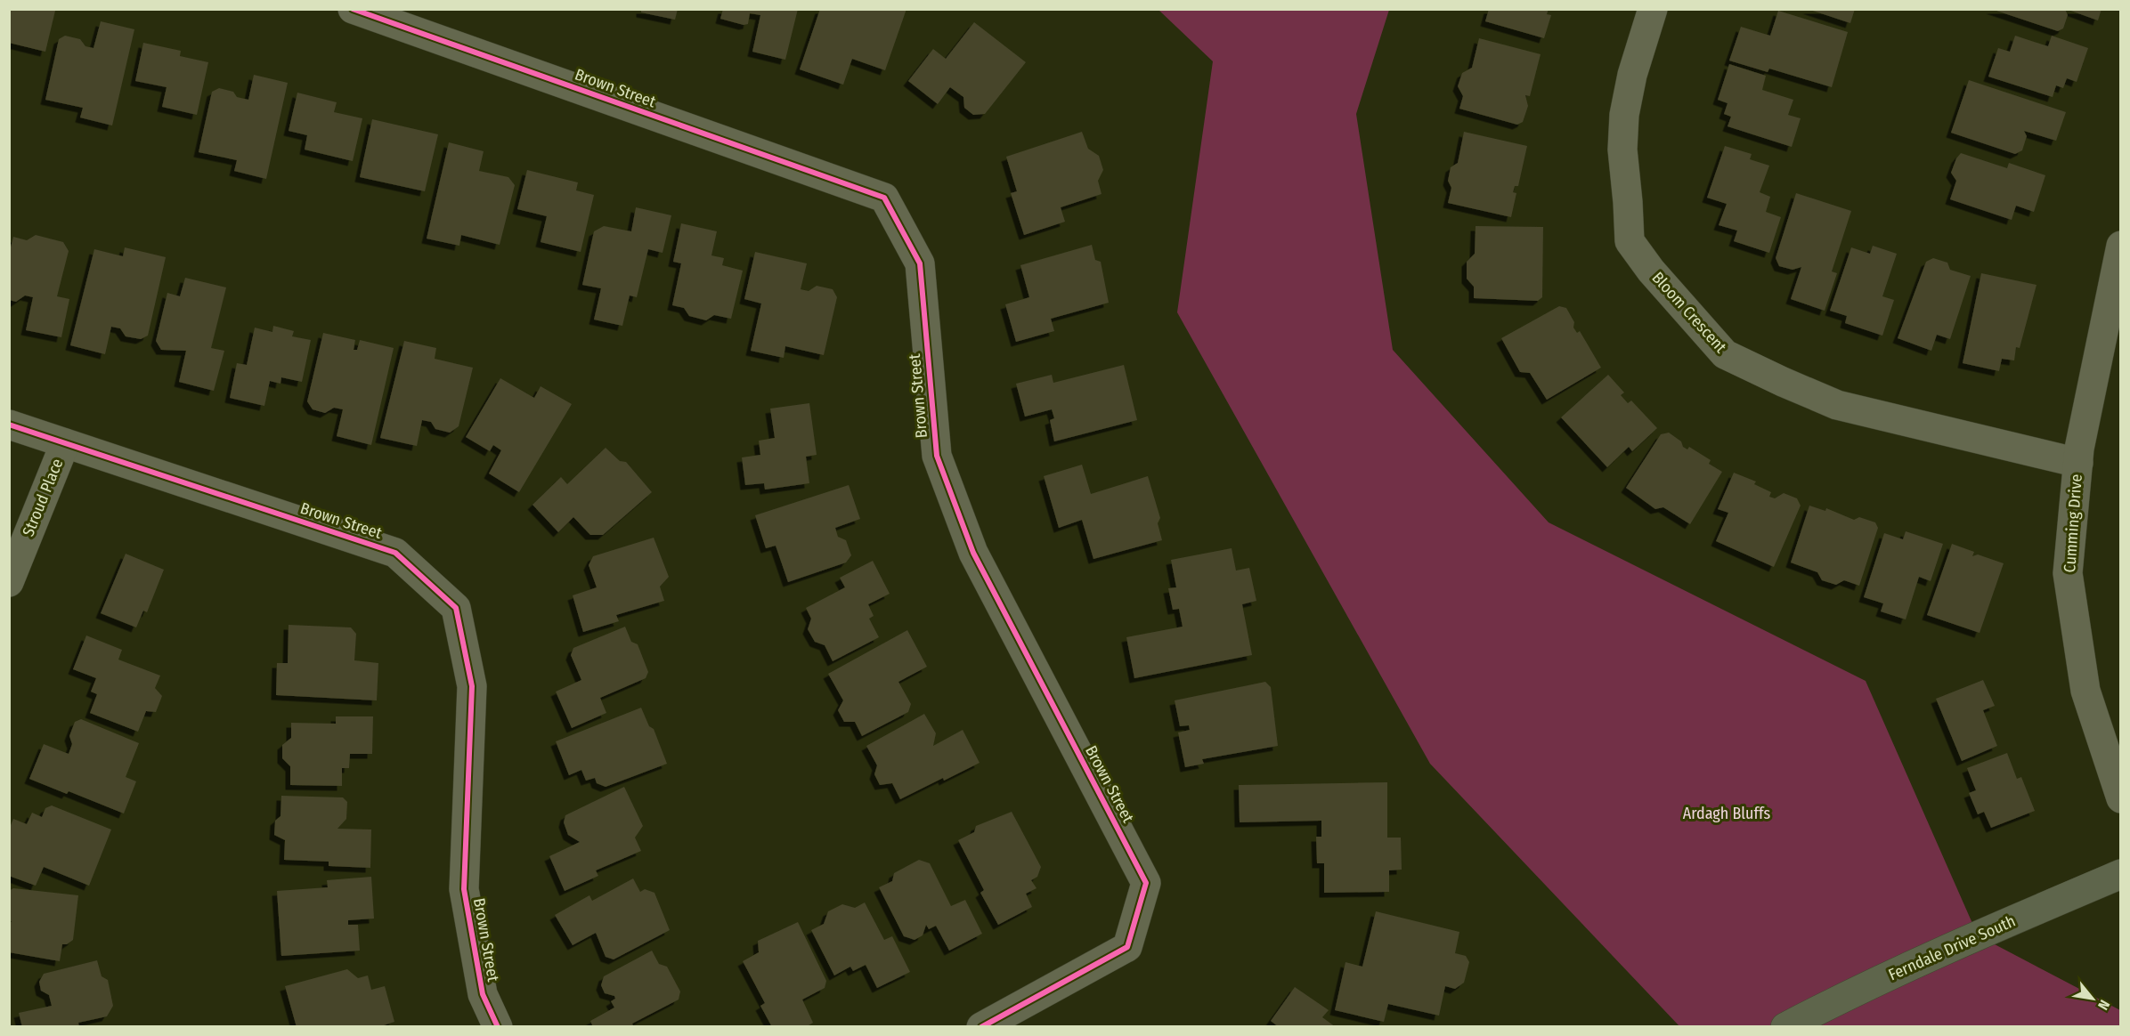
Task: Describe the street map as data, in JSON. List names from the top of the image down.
{
  "streets": {
    "main road": ["Ferndale Drive South"],
    "street": [
      "Brown Street",
      "Bloom Crescent",
      "Stroud Place",
      "Cumming Drive"
    ]
  },
  "crossings": [
    ["Brown Street", "Stroud Place"],
    ["Bloom Crescent", "Cumming Drive"]
  ],
  "parks": ["Ardagh Bluffs"],
  "north": "bottom right"
}
